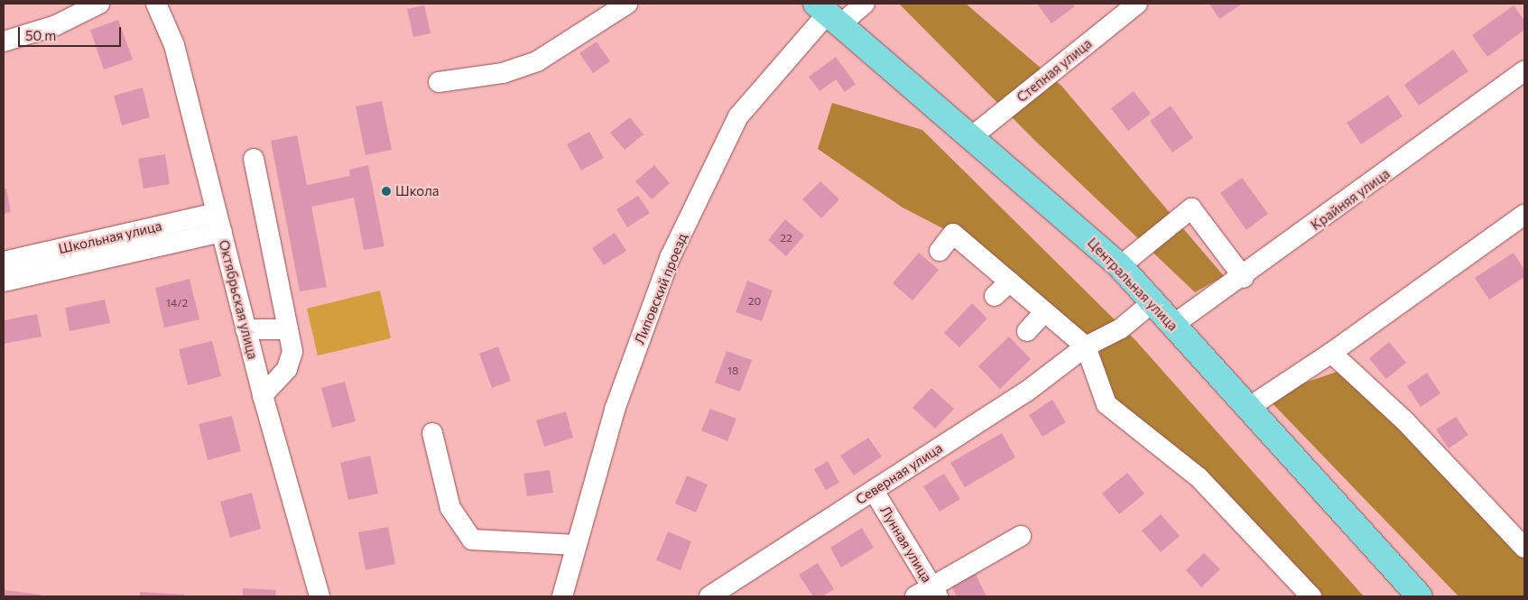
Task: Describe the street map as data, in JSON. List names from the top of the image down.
{
  "streets": {
    "main road": ["Центральная улица"],
    "street": [
      "Степная улица",
      "Крайняя улица",
      "Школьная улица",
      "Липовский проезд",
      "Октябрьская улица",
      "Северная улица",
      "Лунная улица"
    ]
  },
  "crossings": [
    ["Степная улица", "Центральная улица"],
    ["Крайняя улица", "Центральная улица"],
    ["Школьная улица", "Октябрьская улица"],
    ["Центральная улица", "Липовский проезд"],
    ["Центральная улица", "Северная улица"],
    ["Северная улица", "Лунная улица"]
  ],
  "places": ["Школа"],
  "house_numbers": [
    "22",
    "20",
    "14/2",
    "18"
  ],
  "scale_bar": "50 m"
}
